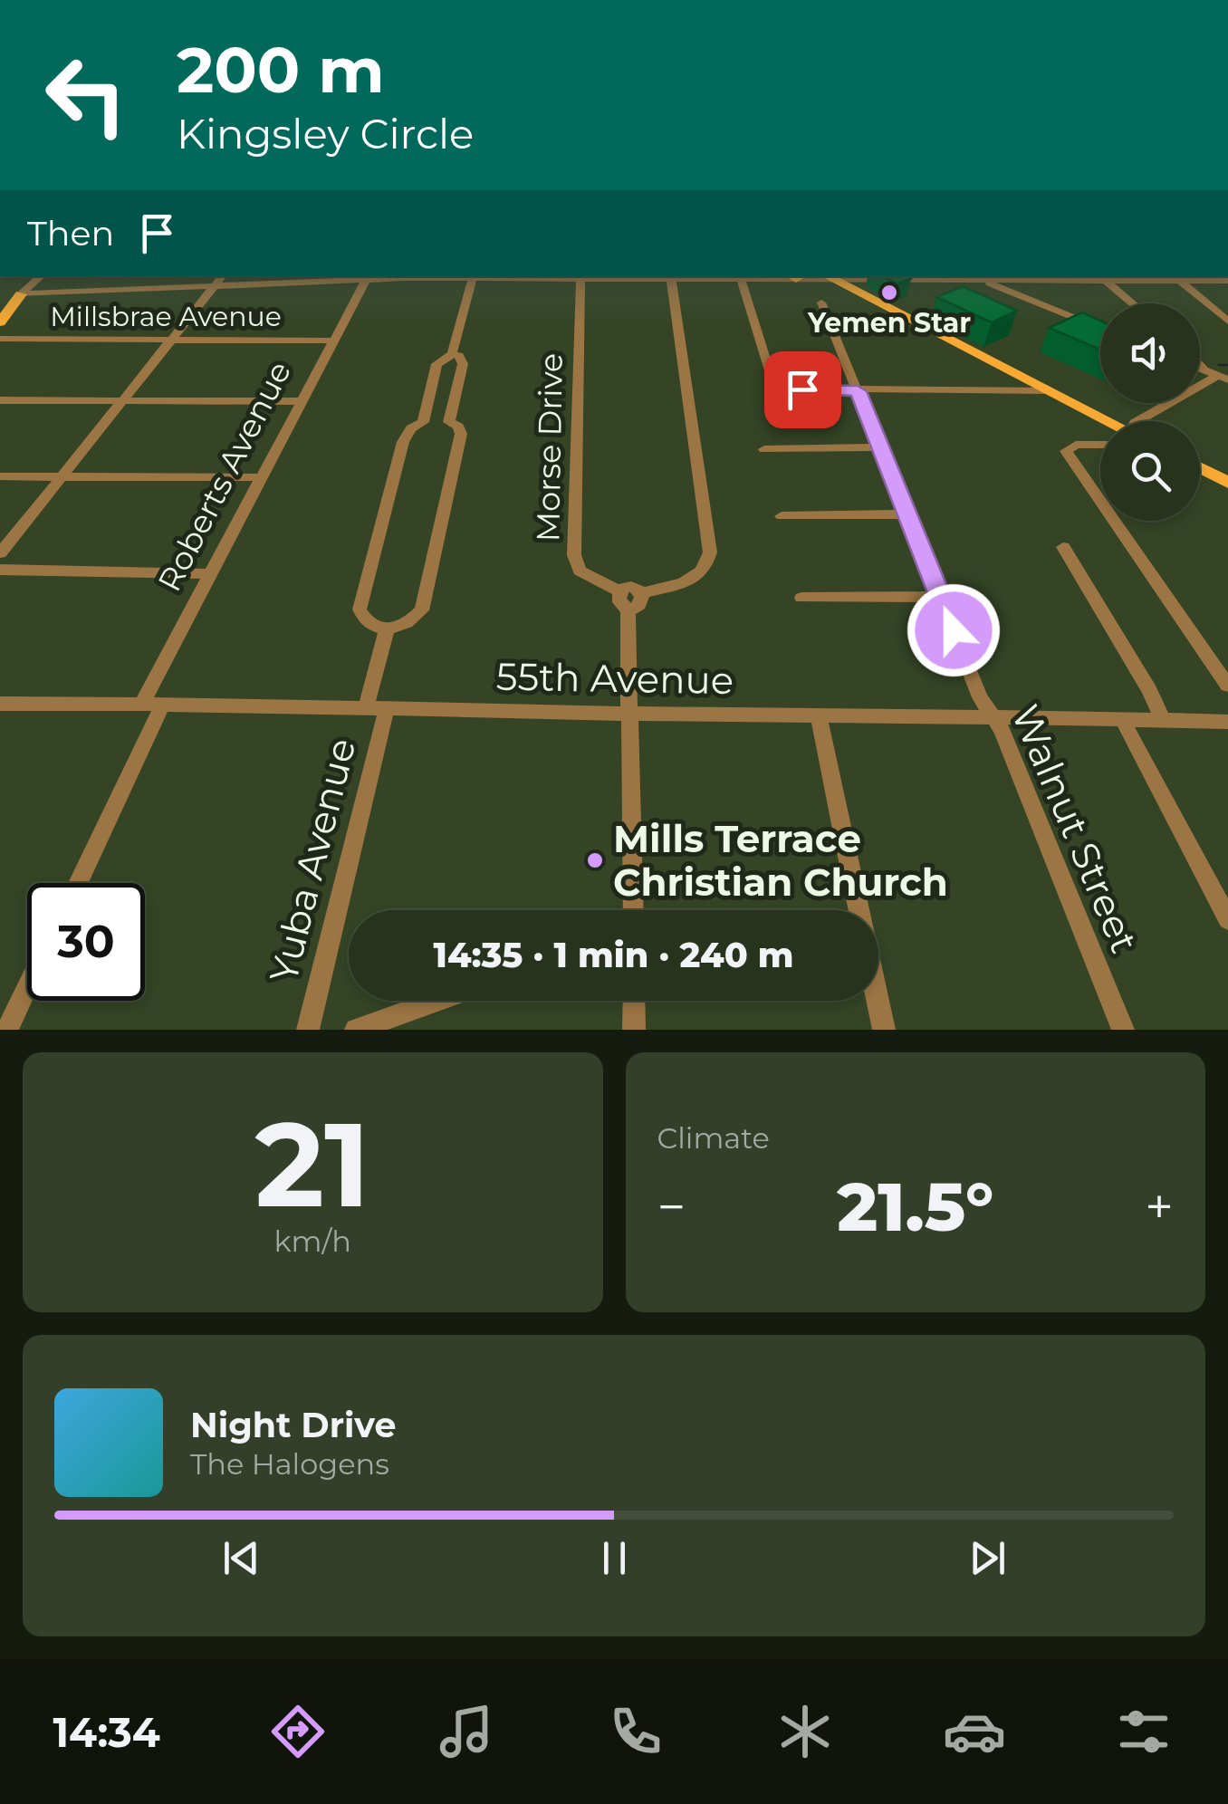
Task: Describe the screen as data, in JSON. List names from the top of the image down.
{
  "streets": {
    "street": [
      "Millsbrae Avenue",
      "Morse Drive",
      "Roberts Avenue",
      "55th Avenue",
      "Walnut Street",
      "Yuba Avenue"
    ]
  },
  "crossings": [
    ["Millsbrae Avenue", "Roberts Avenue"],
    ["Roberts Avenue", "55th Avenue"],
    ["55th Avenue", "Walnut Street"],
    ["55th Avenue", "Yuba Avenue"]
  ],
  "places": ["Yemen Star", "Mills Terrace Christian Church"],
  "page": {
    "turn": ["200 m", "Kingsley Circle"],
    "then": "Then",
    "limit": "30",
    "trip": "14:35 · 1 min · 240 m",
    "tile": [
      ["21", "km/h"],
      "Climate"
    ],
    "heat": ["−", "21.5°", "+"],
    "song": ["Night Drive", "The Halogens"],
    "tabs": "14:34"
  }
}
